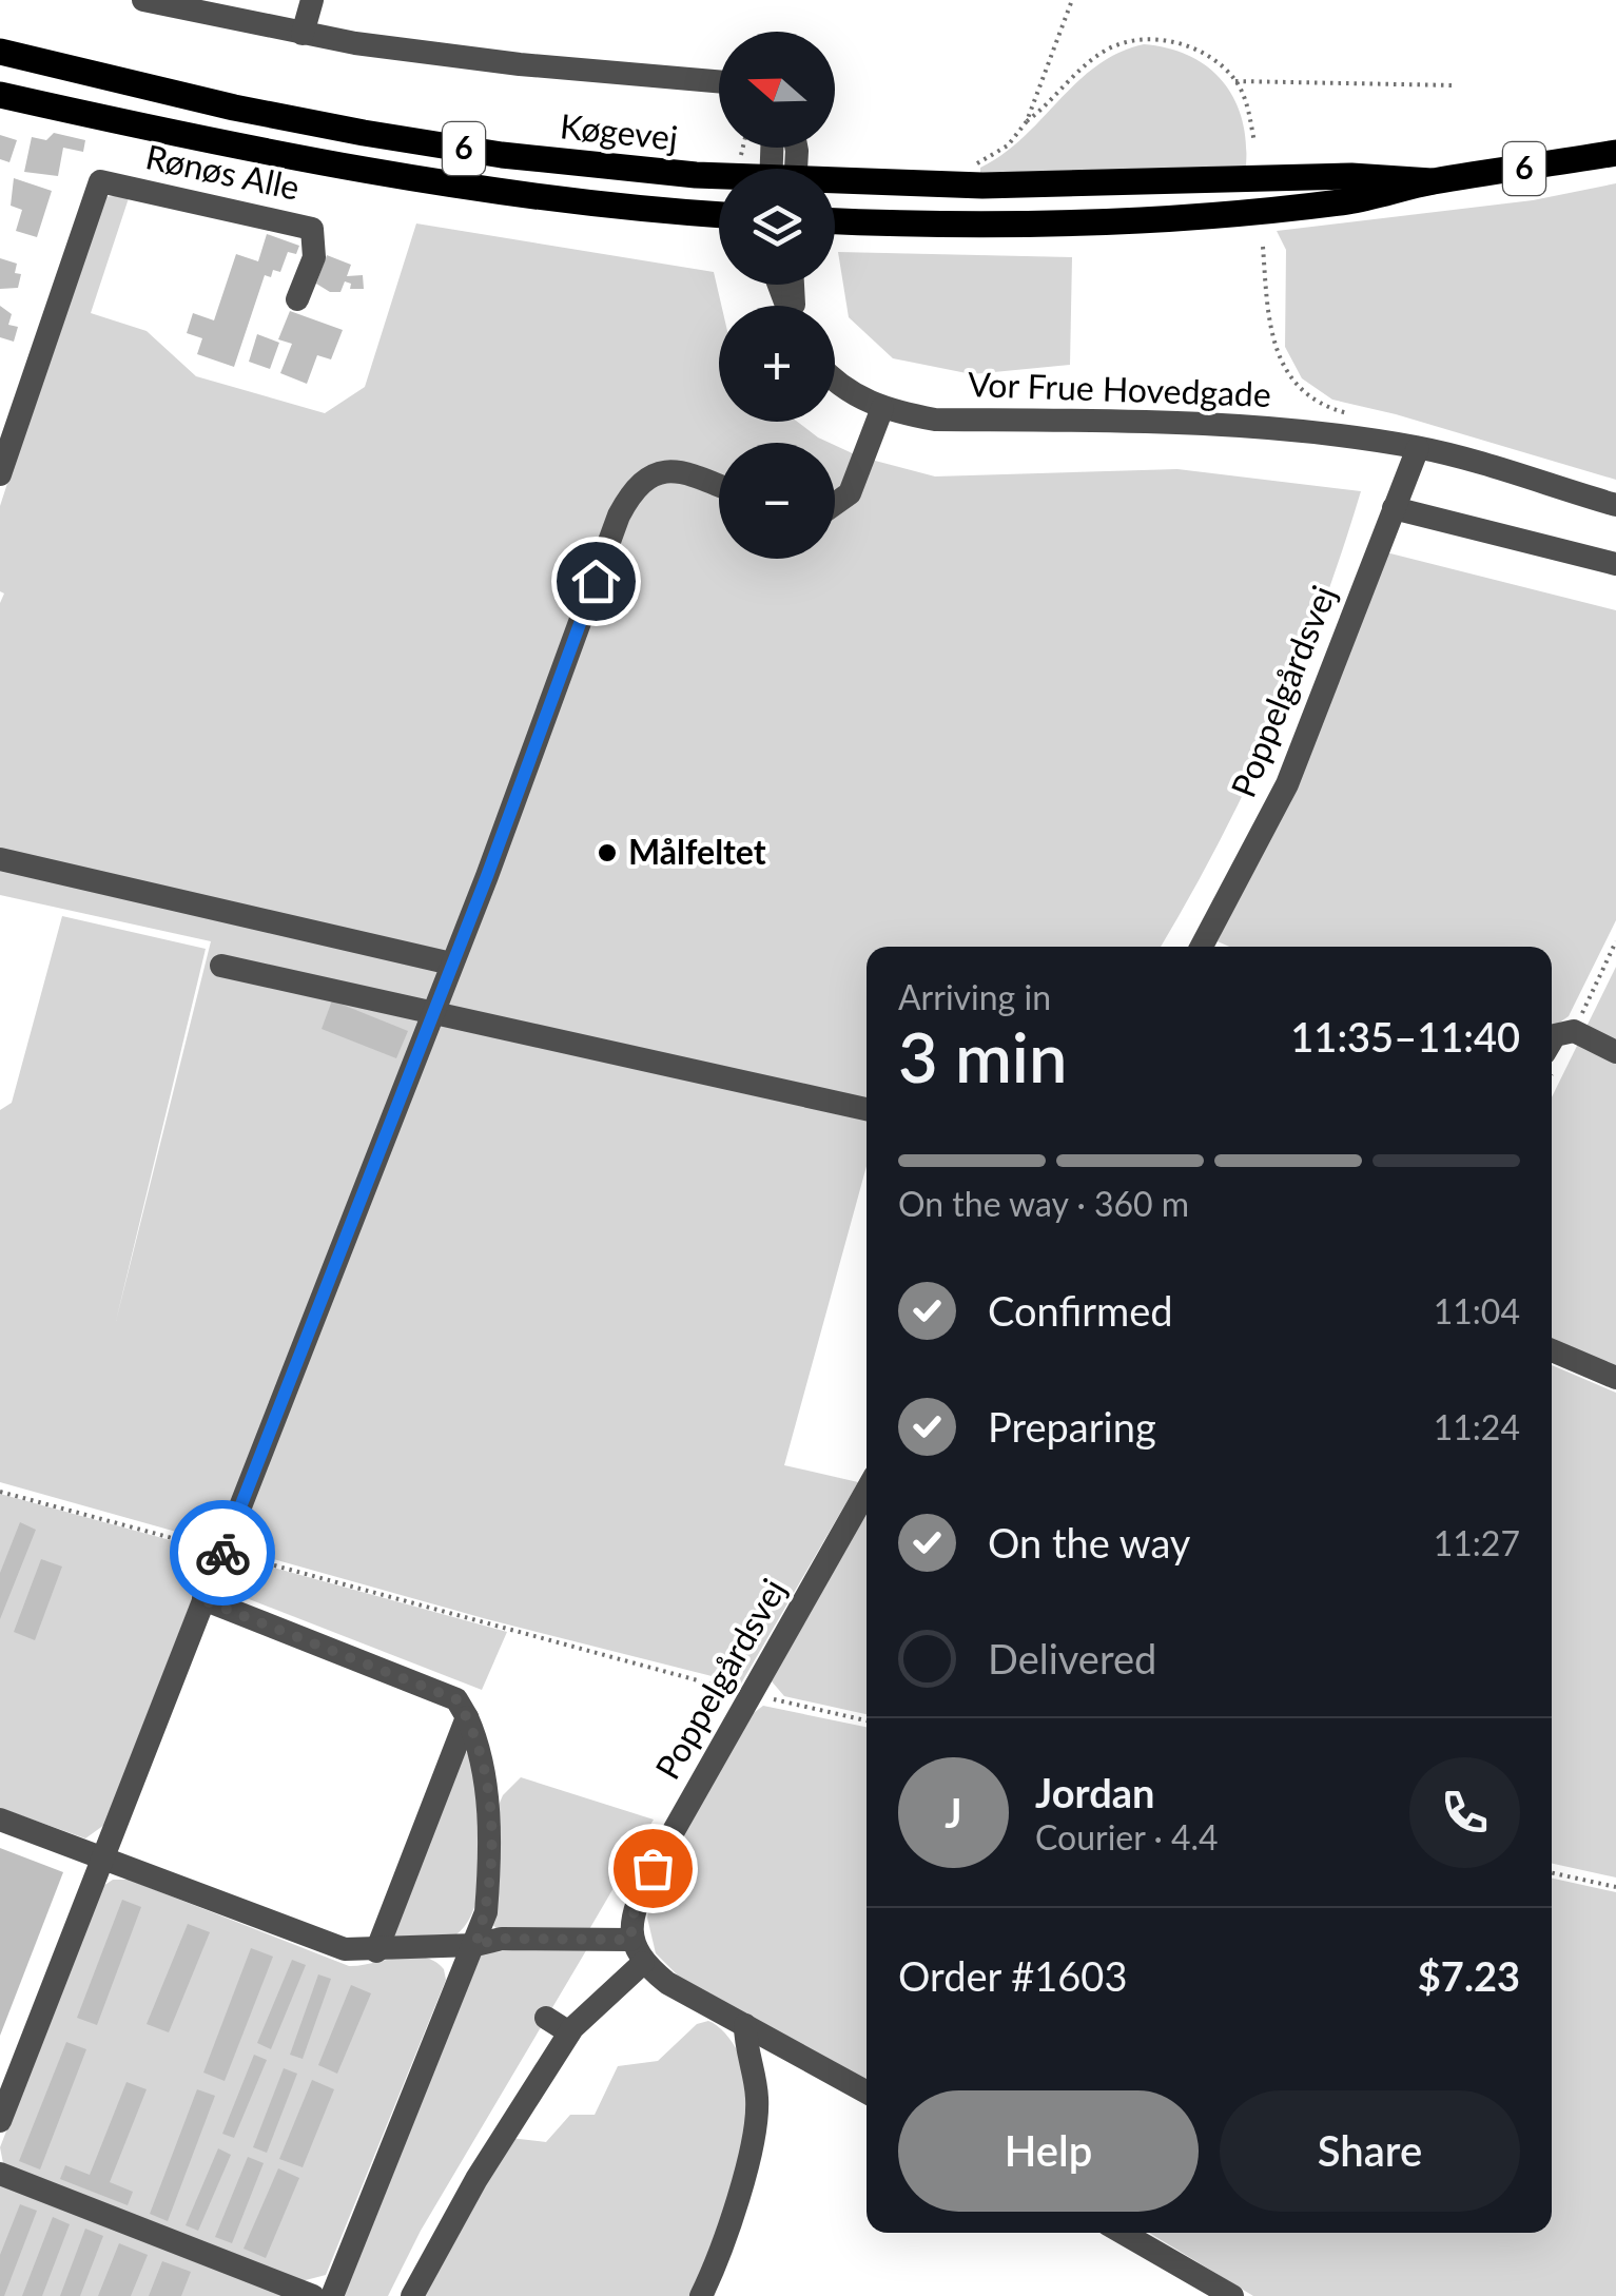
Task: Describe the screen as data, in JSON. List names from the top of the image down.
{
  "streets": {
    "main road": ["Køgevej", "6"],
    "street": ["Rønøs Alle", "Vor Frue Hovedgade", "Poppelgårdsvej"]
  },
  "crossings": [
    ["Vor Frue Hovedgade", "Poppelgårdsvej"]
  ],
  "places": ["Målfeltet"],
  "north": "left",
  "page": {
    "map_buttons": ["+", "−"],
    "heading": ["3 min", "Arriving in", "11:35–11:40"],
    "panel": [
      "Jordan",
      "Courier · 4.4",
      "Order #1603",
      "$7.23"
    ],
    "bar": "On the way · 360 m",
    "list": [
      ["Confirmed", "11:04"],
      ["Preparing", "11:24"],
      ["On the way", "11:27"],
      "Delivered"
    ],
    "round": "J",
    "buttons": ["Help", "Share"]
  }
}
